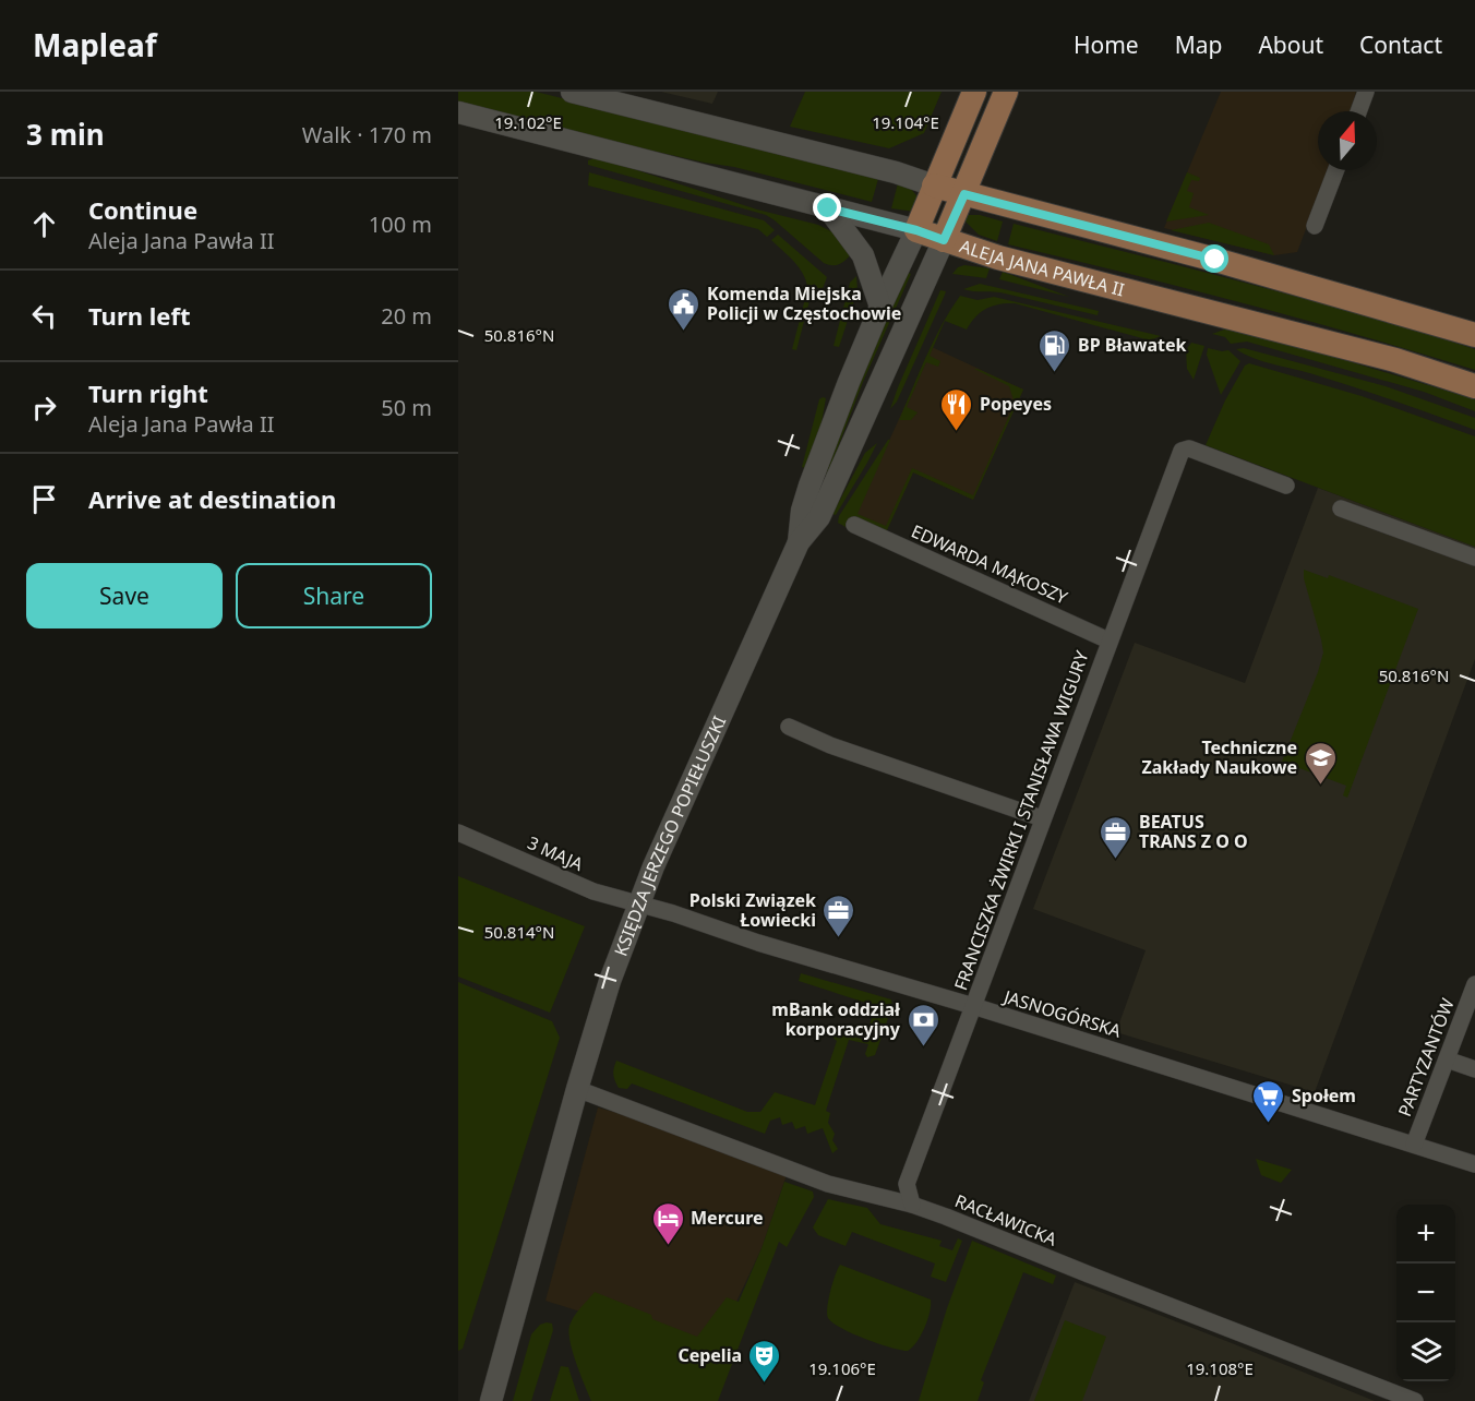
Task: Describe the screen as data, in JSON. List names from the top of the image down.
{
  "streets": {
    "main road": ["ALEJA JANA PAWŁA II", "KSIĘDZA JERZEGO POPIEŁUSZKI"],
    "street": [
      "EDWARDA MĄKOSZY",
      "FRANCISZKA ŻWIRKI I STANISŁAWA WIGURY",
      "3 MAJA",
      "JASNOGÓRSKA",
      "PARTYZANTÓW",
      "RACŁAWICKA"
    ]
  },
  "crossings": [
    ["ALEJA JANA PAWŁA II", "KSIĘDZA JERZEGO POPIEŁUSZKI"],
    ["EDWARDA MĄKOSZY", "FRANCISZKA ŻWIRKI I STANISŁAWA WIGURY"],
    ["FRANCISZKA ŻWIRKI I STANISŁAWA WIGURY", "JASNOGÓRSKA"],
    ["FRANCISZKA ŻWIRKI I STANISŁAWA WIGURY", "RACŁAWICKA"],
    ["KSIĘDZA JERZEGO POPIEŁUSZKI", "3 MAJA"],
    ["KSIĘDZA JERZEGO POPIEŁUSZKI", "JASNOGÓRSKA"],
    ["KSIĘDZA JERZEGO POPIEŁUSZKI", "RACŁAWICKA"],
    ["3 MAJA", "JASNOGÓRSKA"],
    ["JASNOGÓRSKA", "PARTYZANTÓW"]
  ],
  "places": {
    "public building": ["Komenda Miejska Policji w Częstochowie"],
    "fuel station": ["BP Bławatek"],
    "restaurant": ["Popeyes"],
    "school or university": ["Techniczne Zakłady Naukowe"],
    "office": ["BEATUS TRANS Z O O", "Polski Związek Łowiecki"],
    "bank": ["mBank oddział korporacyjny"],
    "supermarket": ["Społem"],
    "hotel": ["Mercure"],
    "theatre": ["Cepelia"]
  },
  "north": "top",
  "page": {
    "header": "Mapleaf",
    "nav": [
      "Home",
      "Map",
      "About",
      "Contact"
    ],
    "heading": ["3 min", "Walk · 170 m"],
    "list": [
      ["Continue", "Aleja Jana Pawła II", "100 m"],
      ["Turn left", "20 m"],
      ["Turn right", "Aleja Jana Pawła II", "50 m"],
      "Arrive at destination"
    ],
    "buttons": ["Save", "Share"],
    "map_buttons": ["+", "−"]
  },
  "coordinates": [
    "19.102°E",
    "19.104°E",
    "50.816°N",
    "50.814°N",
    "19.106°E",
    "19.108°E"
  ]
}
